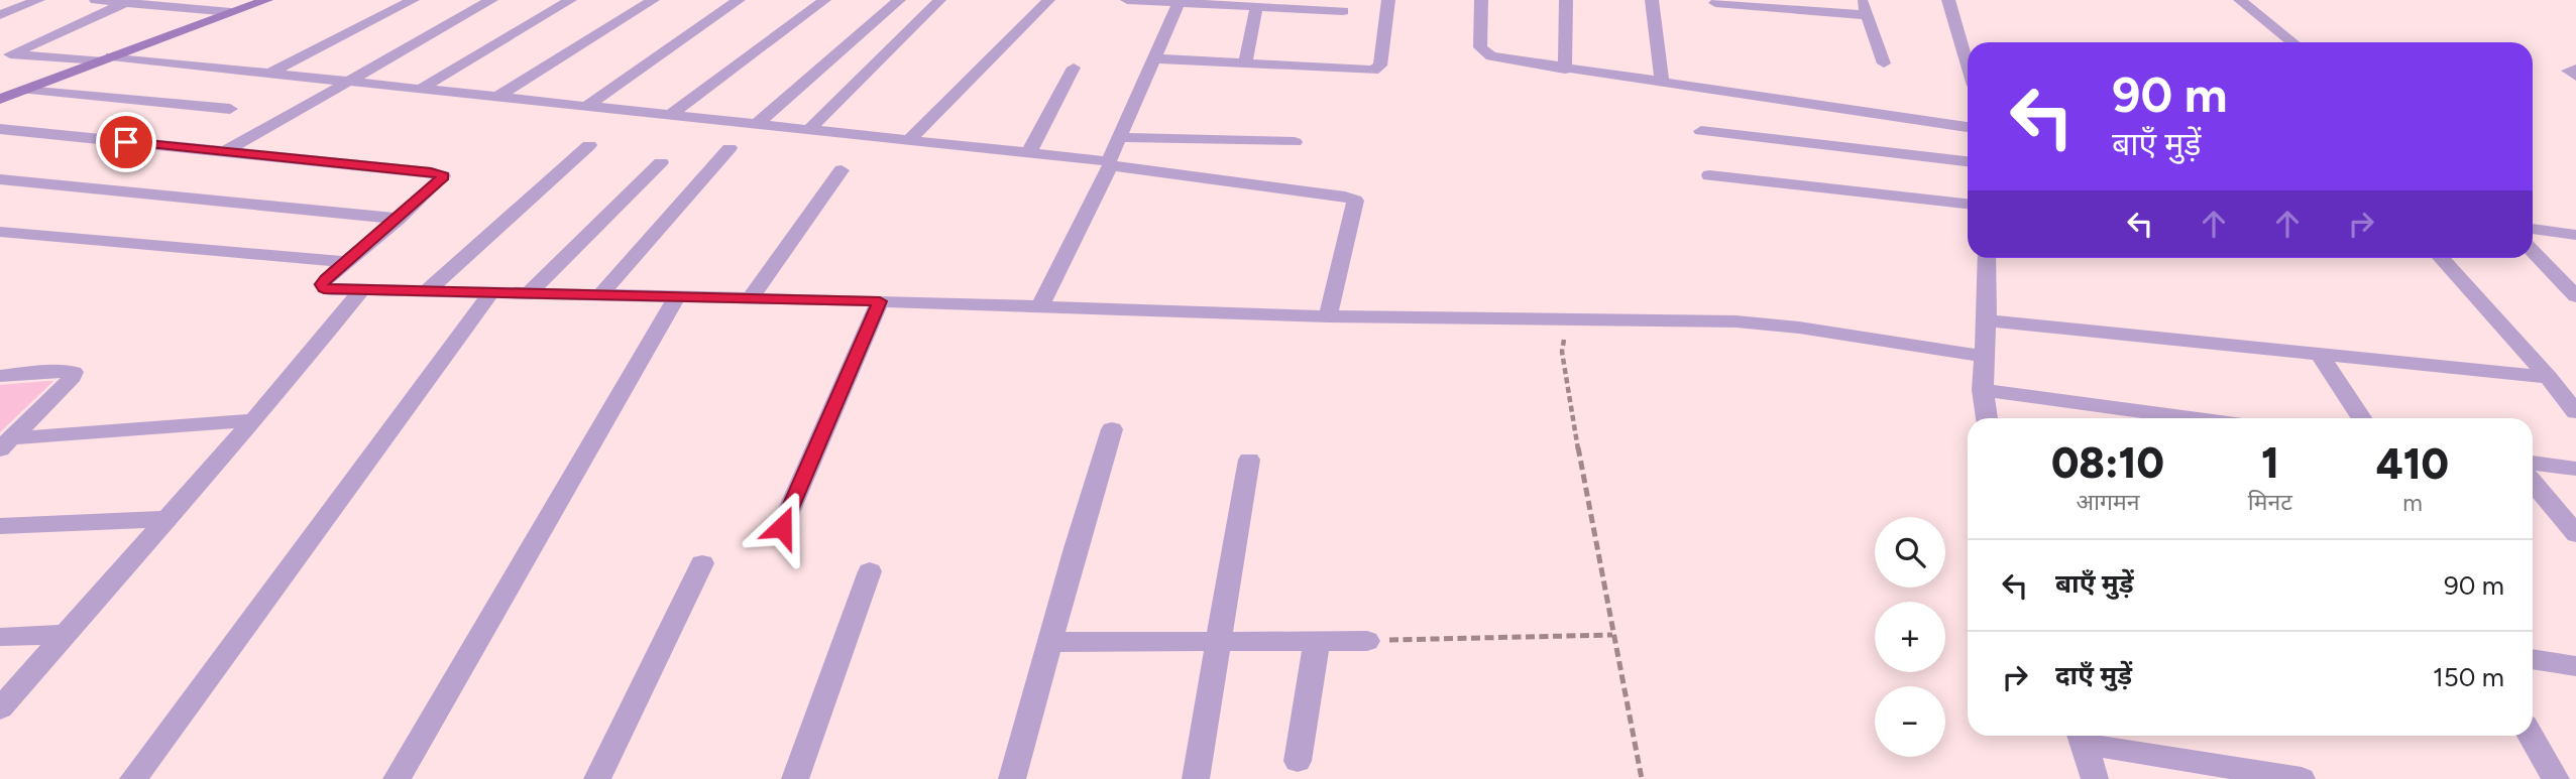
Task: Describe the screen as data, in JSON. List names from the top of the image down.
{
  "page": {
    "turn": ["90 m", "बाएँ मुड़ें"],
    "eta": [
      "08:10",
      "आगमन",
      "1",
      "मिनट",
      "410",
      "m"
    ],
    "map_buttons": ["+", "−"],
    "list": [
      {
        "name": "बाएँ मुड़ें",
        "value": "90 m"
      },
      {
        "name": "दाएँ मुड़ें",
        "value": "150 m"
      }
    ]
  }
}
